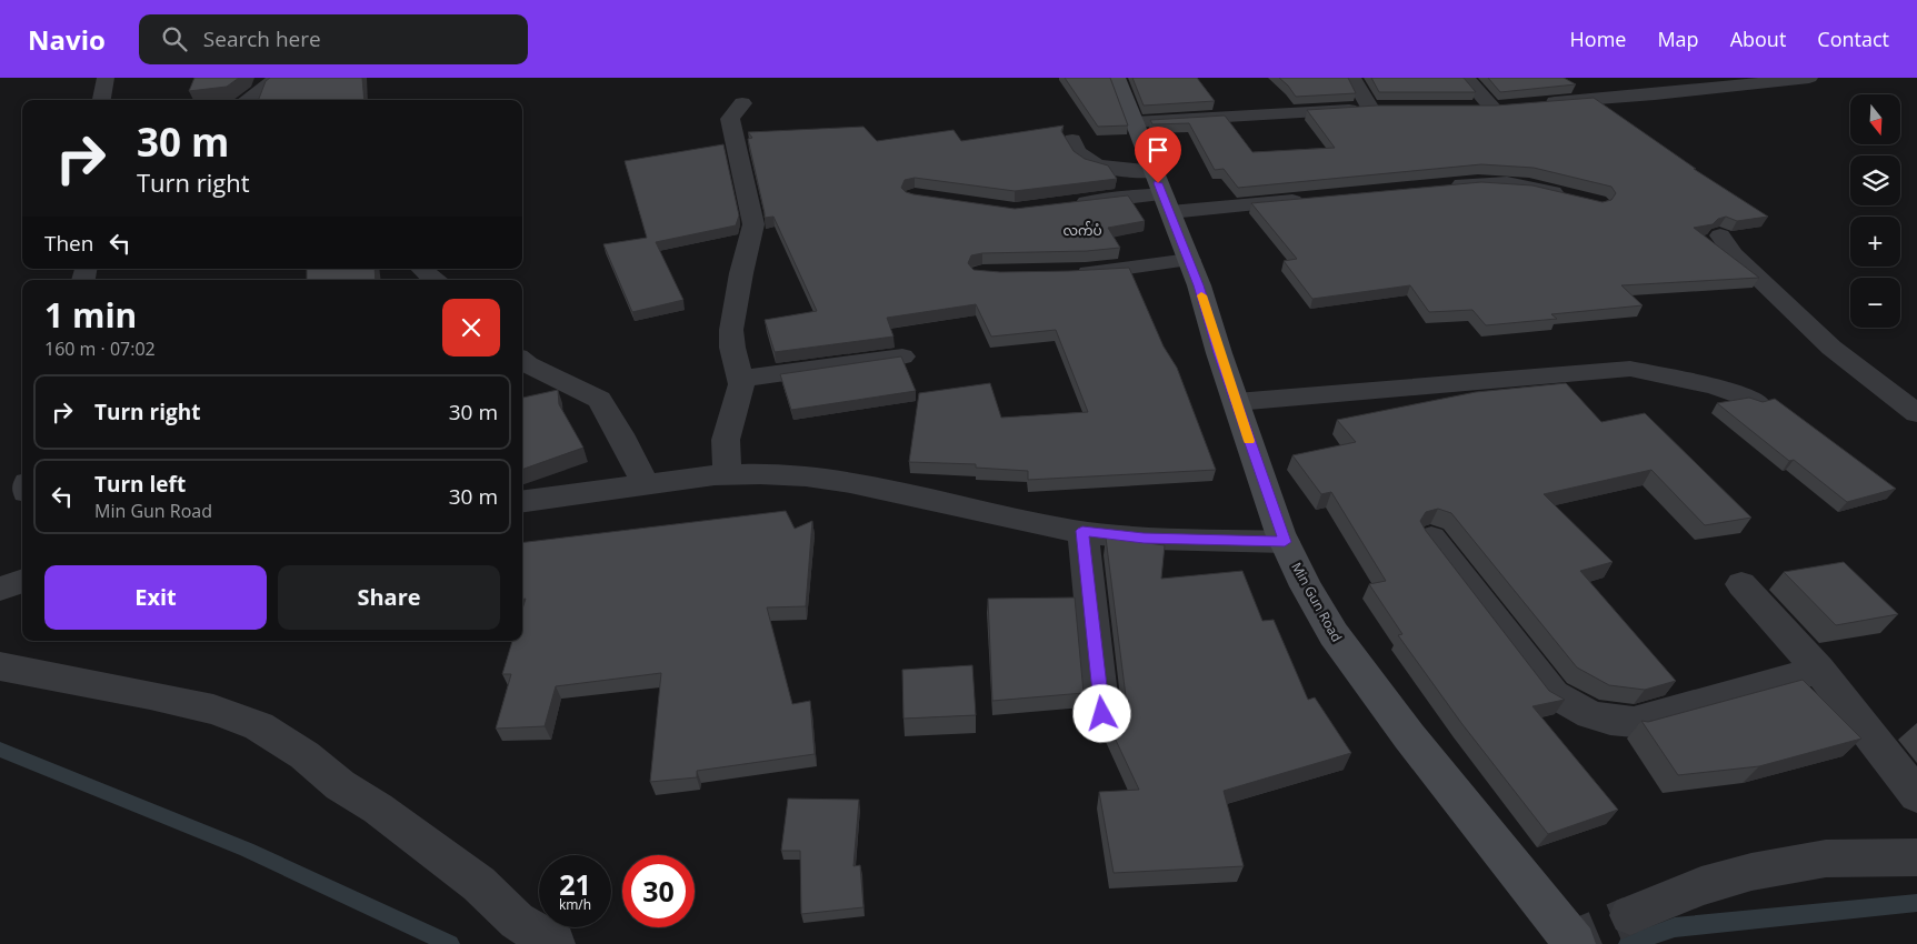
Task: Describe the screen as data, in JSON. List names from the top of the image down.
{
  "streets": {
    "street": ["Min Gun Road"]
  },
  "districts": ["လက်ပံ"],
  "north": "bottom",
  "page": {
    "header": "Navio",
    "search": "Search here",
    "nav": [
      "Home",
      "Map",
      "About",
      "Contact"
    ],
    "map_buttons": ["+", "−"],
    "turn": ["30 m", "Turn right"],
    "then": "Then",
    "heading": ["1 min", "160 m · 07:02"],
    "list": [
      {
        "name": "Turn right",
        "value": "30 m"
      },
      {
        "name": "Turn left",
        "note": "Min Gun Road",
        "value": "30 m"
      }
    ],
    "buttons": ["Exit", "Share"],
    "speed": "21 km/h",
    "limit": "30"
  }
}
